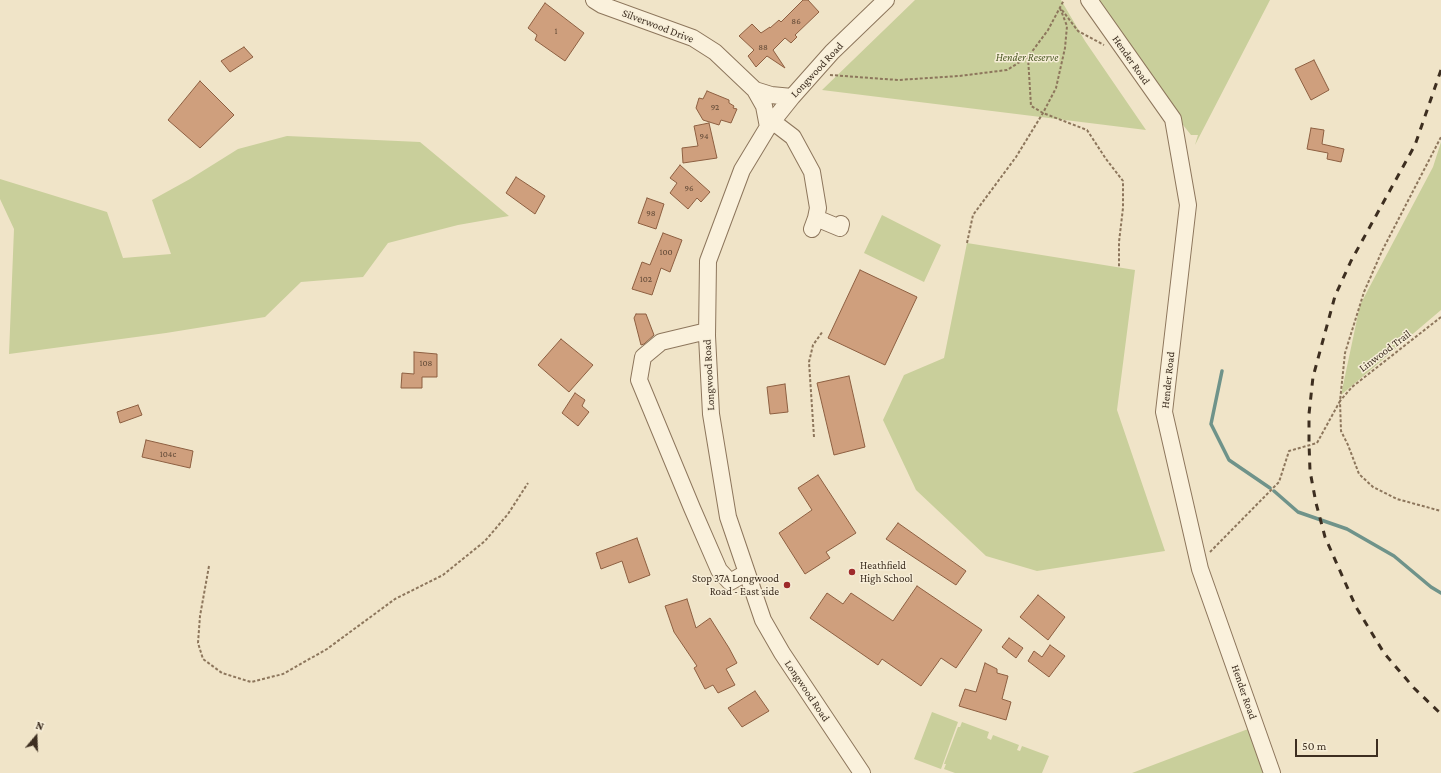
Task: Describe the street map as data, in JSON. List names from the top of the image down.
{
  "streets": {
    "street": ["Silverwood Drive", "Hender Road", "Longwood Road"],
    "path": ["Linwood Trail"]
  },
  "crossings": [
    ["Silverwood Drive", "Longwood Road"]
  ],
  "parks": ["Hender Reserve"],
  "places": ["Heathfield High School", "Stop 37A Longwood Road - East side"],
  "house_numbers": [
    "86",
    "1",
    "88",
    "92",
    "94",
    "96",
    "98",
    "100",
    "102",
    "108",
    "104c"
  ],
  "scale_bar": "50 m",
  "north": "top"
}
